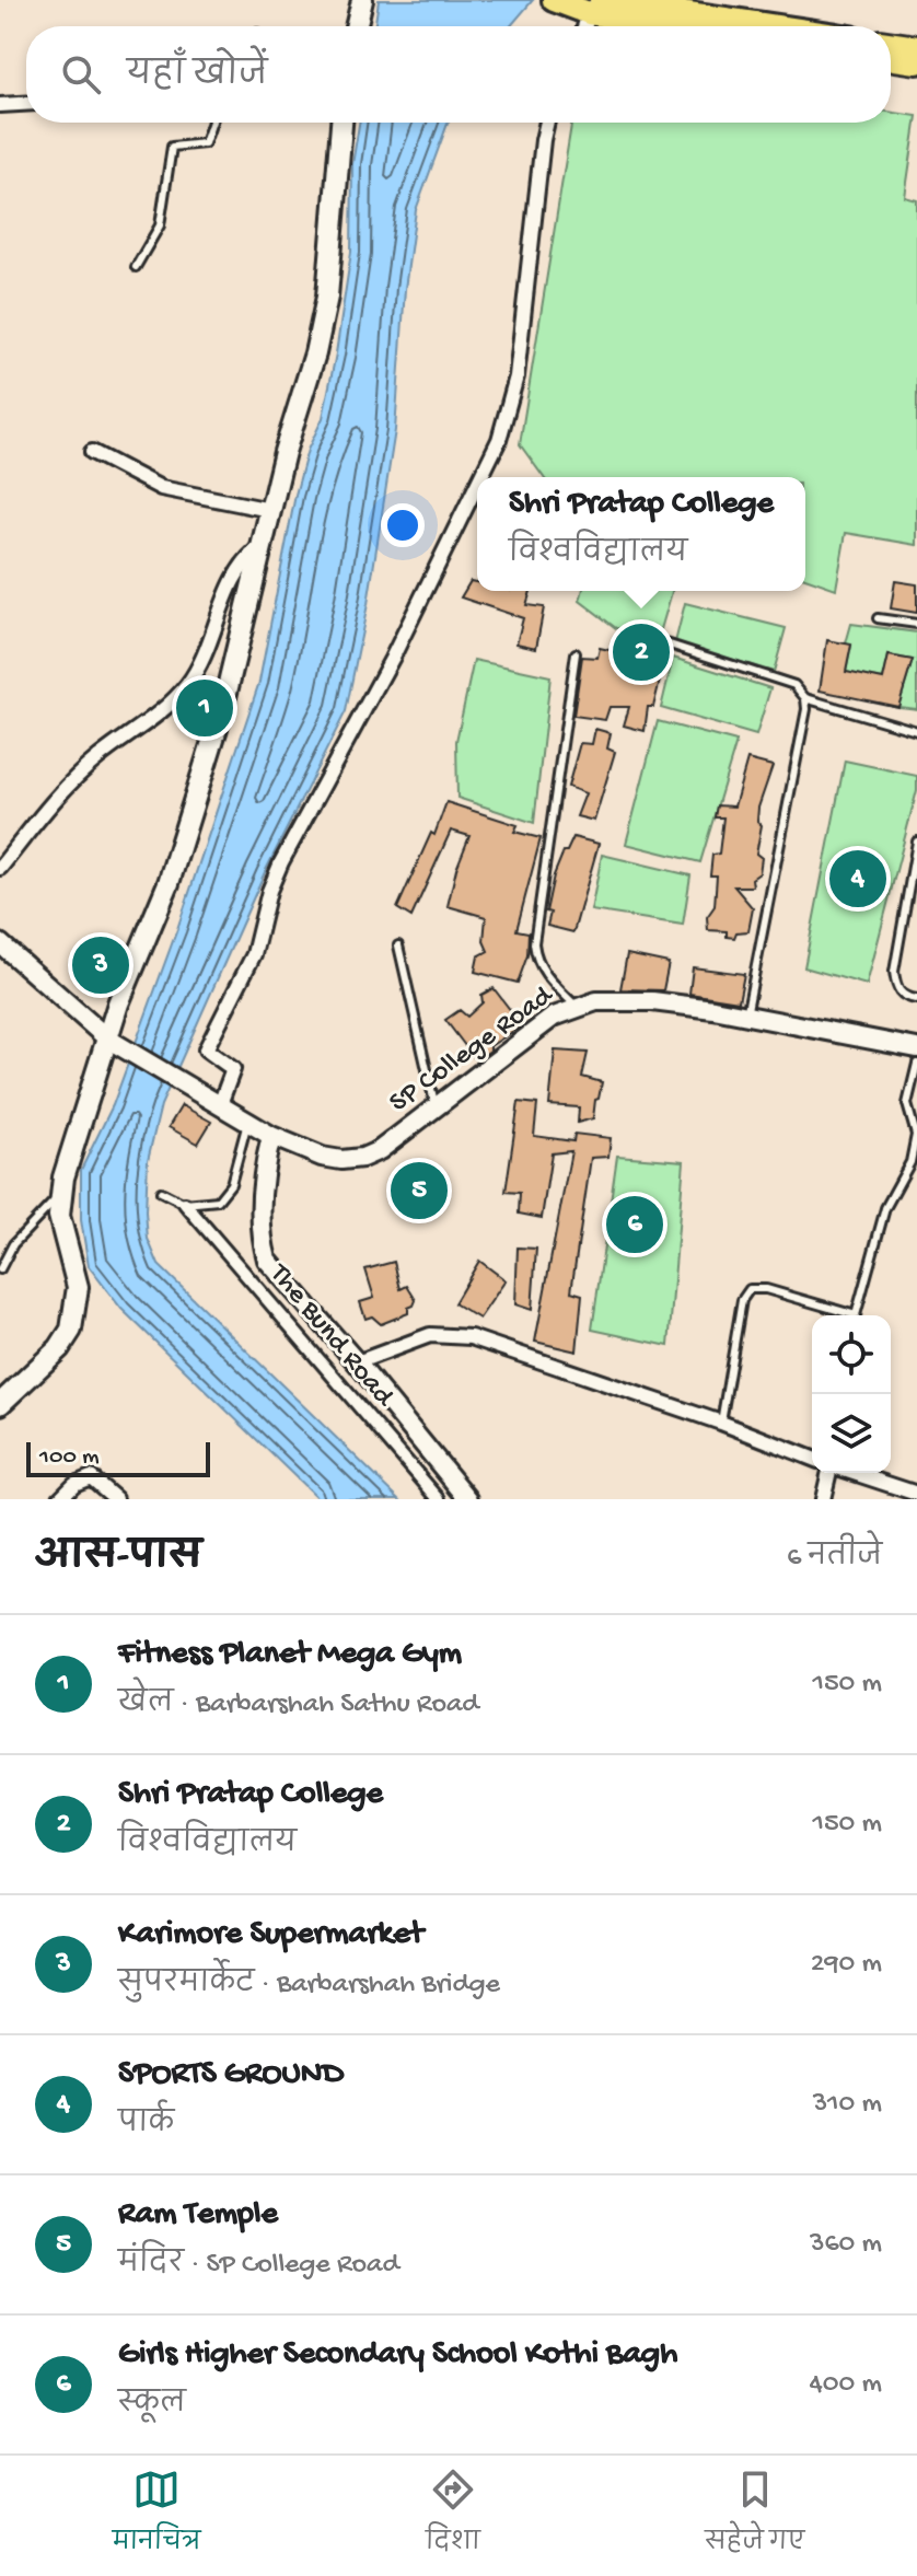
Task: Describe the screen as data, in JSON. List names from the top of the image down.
{
  "streets": {
    "street": ["SP College Road", "The Bund Road"]
  },
  "scale_bar": "100 m",
  "page": {
    "search": "यहाँ खोजें",
    "popup": ["Shri Pratap College", "विश्वविद्यालय"],
    "pins": [
      "2",
      "1",
      "4",
      "3",
      "5",
      "6"
    ],
    "scale": "100 m",
    "heading": ["आस-पास", "6 नतीजे"],
    "list": [
      {
        "mark": "1",
        "name": "Fitness Planet Mega Gym",
        "note": "खेल · Barbarshah Sathu Road",
        "value": "150 m"
      },
      {
        "mark": "2",
        "name": "Shri Pratap College",
        "note": "विश्वविद्यालय",
        "value": "150 m"
      },
      {
        "mark": "3",
        "name": "Karimore Supermarket",
        "note": "सुपरमार्केट · Barbarshah Bridge",
        "value": "290 m"
      },
      {
        "mark": "4",
        "name": "SPORTS GROUND",
        "note": "पार्क",
        "value": "310 m"
      },
      {
        "mark": "5",
        "name": "Ram Temple",
        "note": "मंदिर · SP College Road",
        "value": "360 m"
      },
      {
        "mark": "6",
        "name": "Girls Higher Secondary School Kothi Bagh",
        "note": "स्कूल",
        "value": "400 m"
      }
    ],
    "nav": ["मानचित्र", "दिशा", "सहेजे गए"]
  }
}
